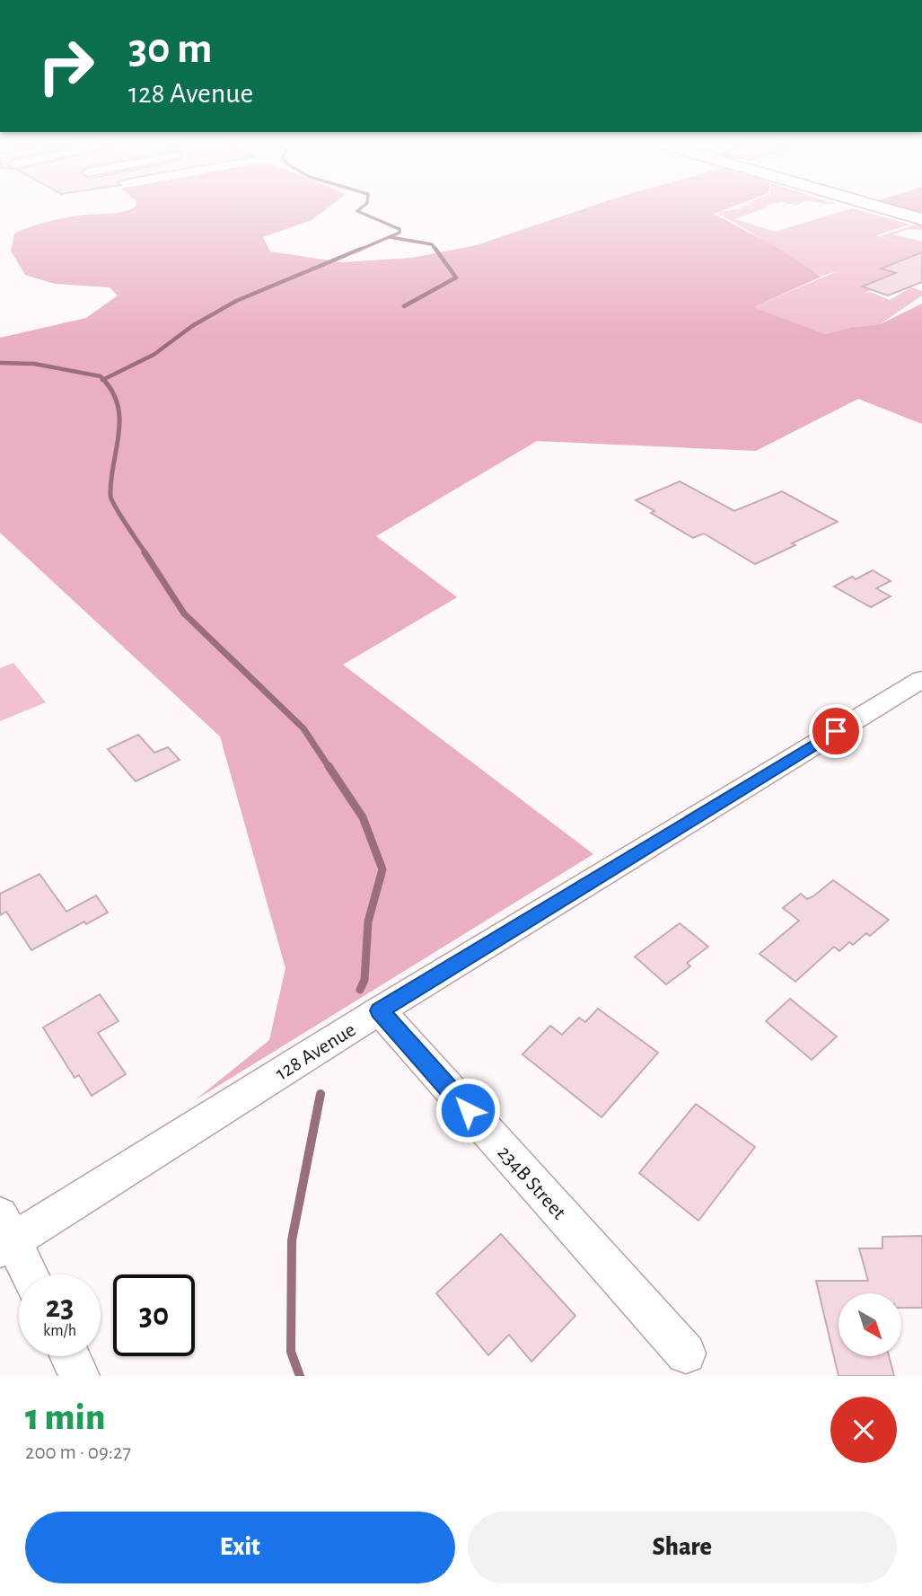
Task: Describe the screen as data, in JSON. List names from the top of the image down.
{
  "streets": {
    "street": ["128 Avenue", "234B Street"]
  },
  "crossings": [
    ["128 Avenue", "234B Street"]
  ],
  "north": "bottom right",
  "page": {
    "turn": ["30 m", "128 Avenue"],
    "speed": "23 km/h",
    "limit": "30",
    "heading": ["1 min", "200 m · 09:27"],
    "buttons": ["Exit", "Share"]
  }
}
